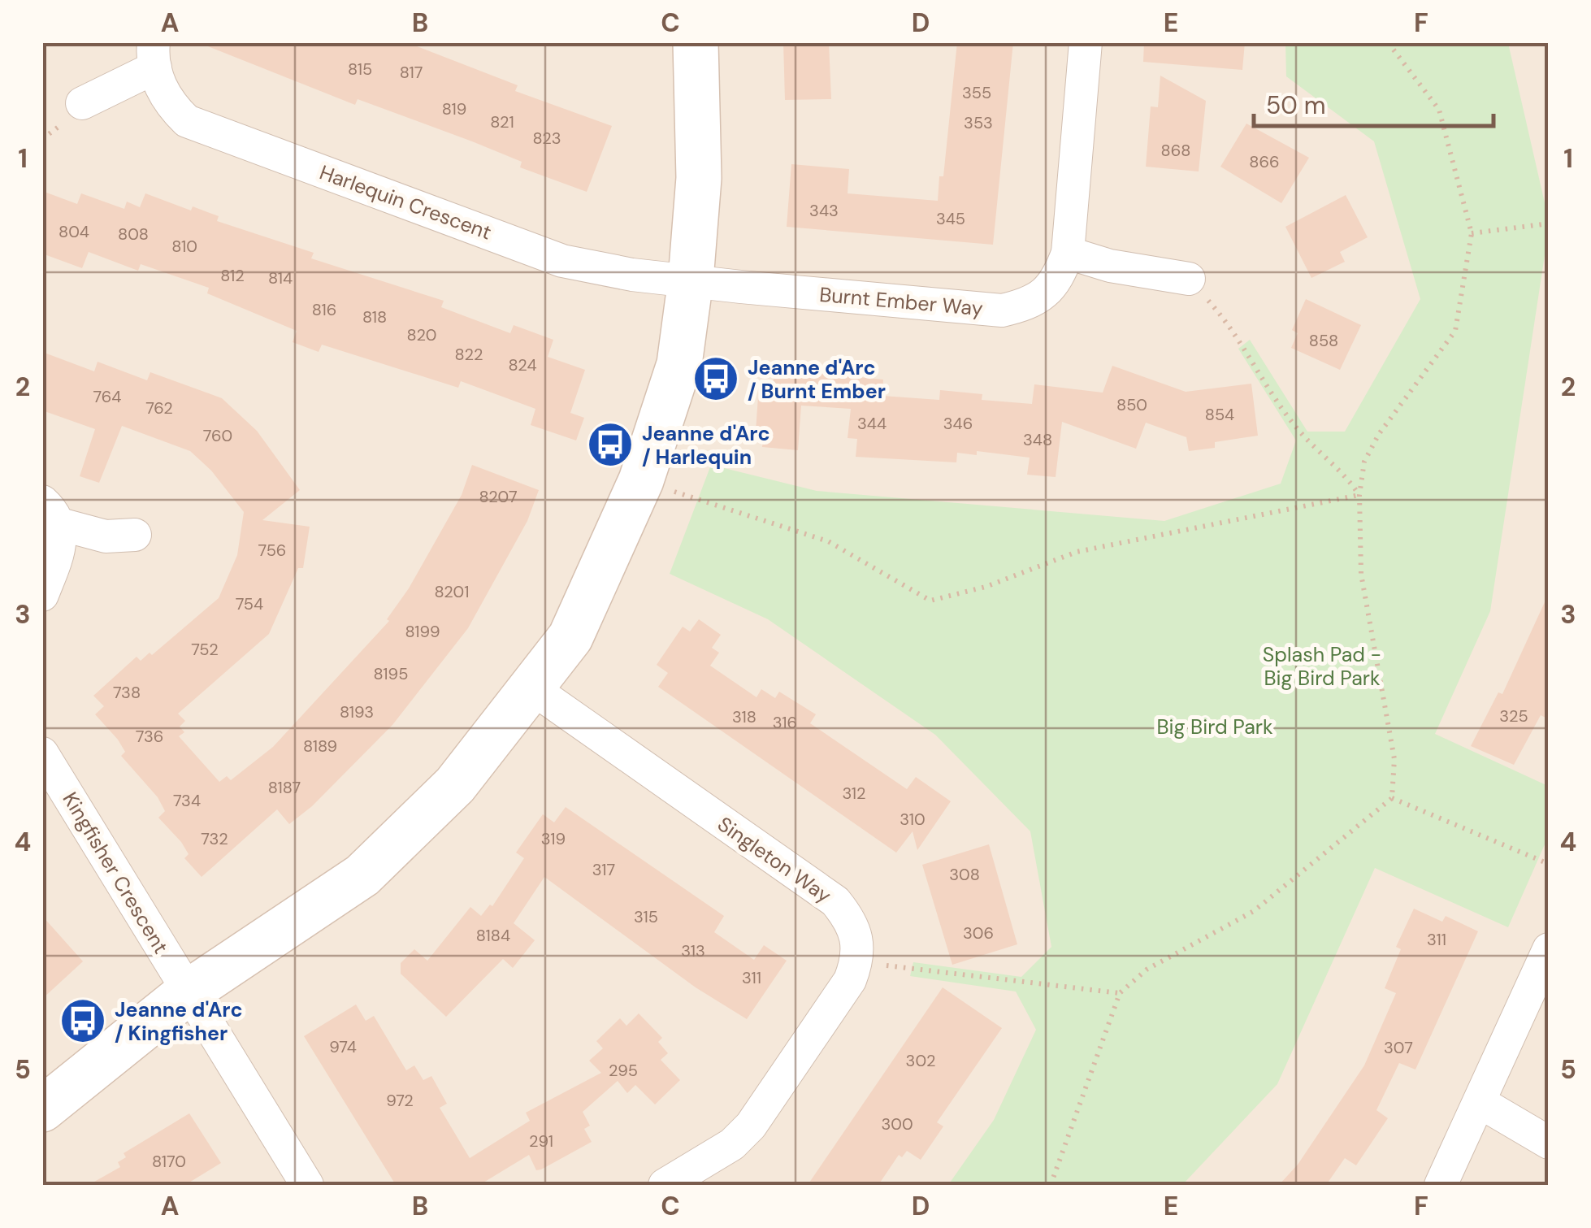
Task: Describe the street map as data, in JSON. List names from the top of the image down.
{
  "streets": {
    "street": [
      "Harlequin Crescent",
      "Burnt Ember Way",
      "Singleton Way",
      "Kingfisher Crescent"
    ]
  },
  "crossings": [
    ["Harlequin Crescent", "Burnt Ember Way"]
  ],
  "parks": ["Splash Pad - Big Bird Park", "Big Bird Park"],
  "places": {
    "bus stop": ["Jeanne d'Arc / Burnt Ember", "Jeanne d'Arc / Harlequin", "Jeanne d'Arc / Kingfisher"]
  },
  "house_numbers": [
    "815",
    "817",
    "355",
    "819",
    "821",
    "353",
    "823",
    "868",
    "866",
    "343",
    "345",
    "804",
    "808",
    "810",
    "812",
    "814",
    "816",
    "818",
    "820",
    "858",
    "822",
    "824",
    "764",
    "850",
    "762",
    "854",
    "344",
    "346",
    "760",
    "348",
    "8207",
    "756",
    "8201",
    "754",
    "8199",
    "752",
    "8195",
    "738",
    "8193",
    "325",
    "318",
    "316",
    "736",
    "8189",
    "8187",
    "312",
    "734",
    "310",
    "732",
    "319",
    "317",
    "308",
    "315",
    "306",
    "8184",
    "311",
    "313",
    "311",
    "974",
    "307",
    "302",
    "295",
    "972",
    "300",
    "291",
    "8170"
  ],
  "scale_bar": "50 m",
  "grid": {
    "columns": [
      "A",
      "B",
      "C",
      "D",
      "E",
      "F"
    ],
    "rows": [
      "1",
      "2",
      "3",
      "4",
      "5"
    ]
  }
}
